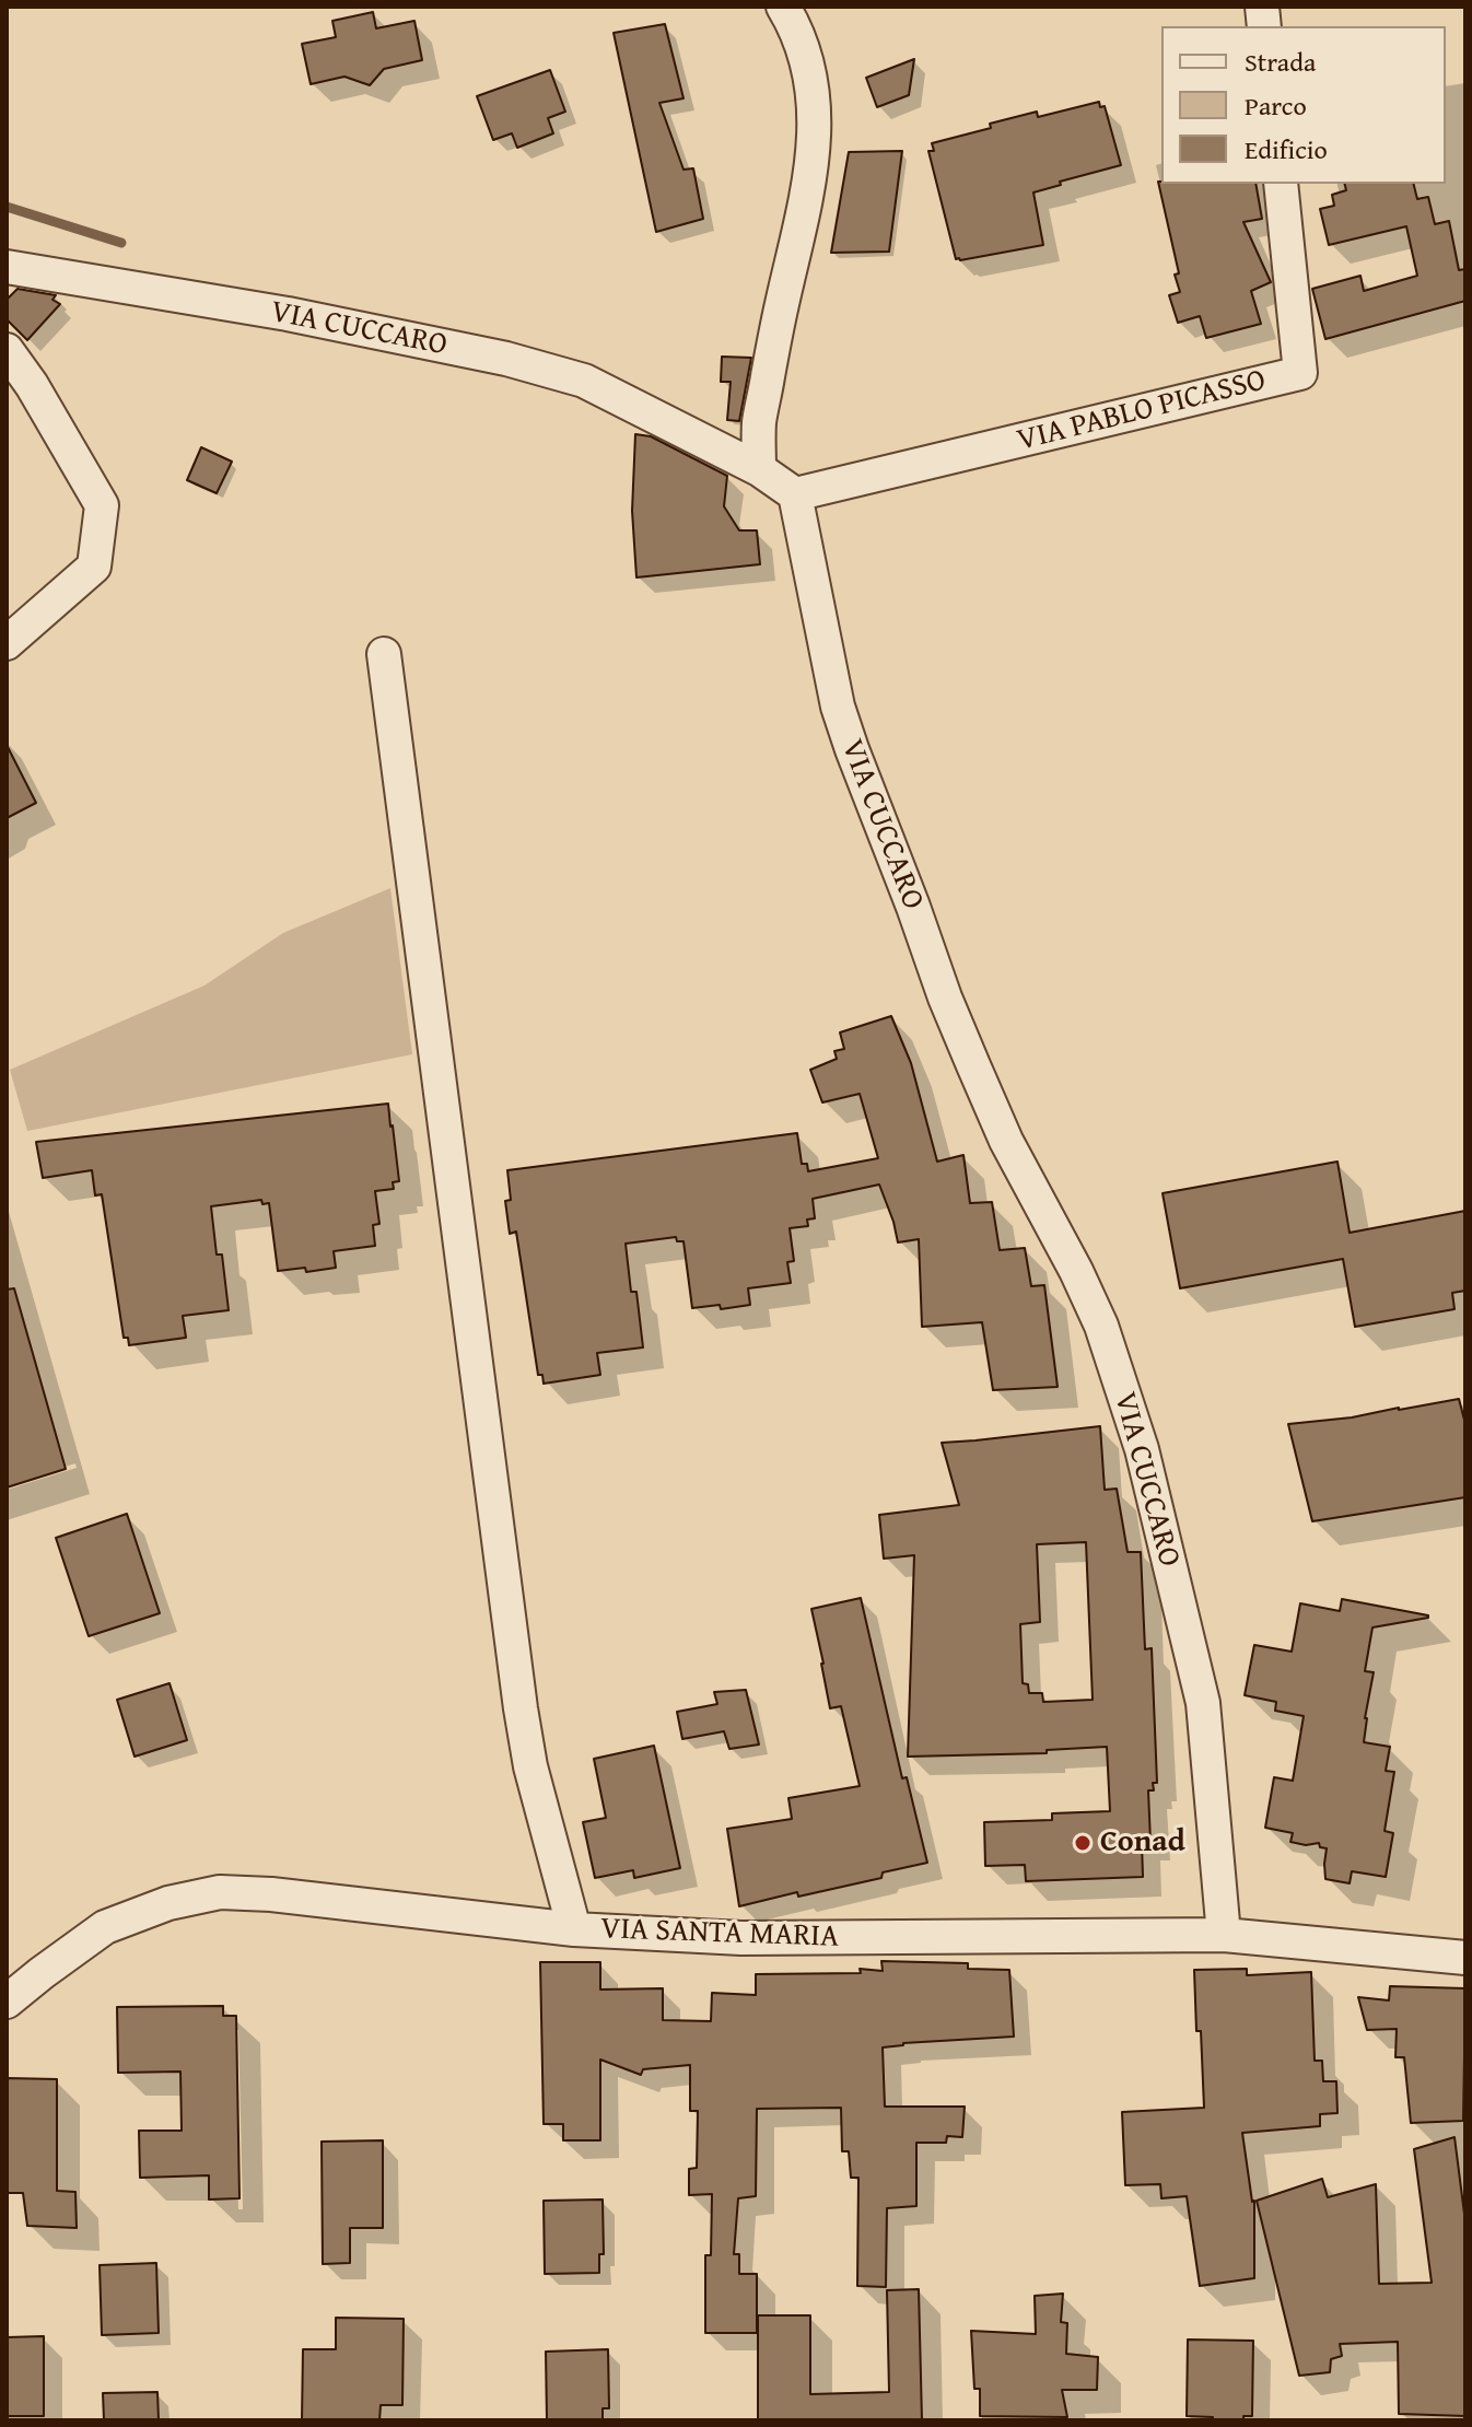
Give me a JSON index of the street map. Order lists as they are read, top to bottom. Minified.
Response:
{"streets":{"street":["VIA CUCCARO","VIA PABLO PICASSO","VIA SANTA MARIA"]},"crossings":[["VIA CUCCARO","VIA PABLO PICASSO"],["VIA CUCCARO","VIA SANTA MARIA"]],"places":["Conad"],"legend":["Strada","Parco","Edificio"]}
